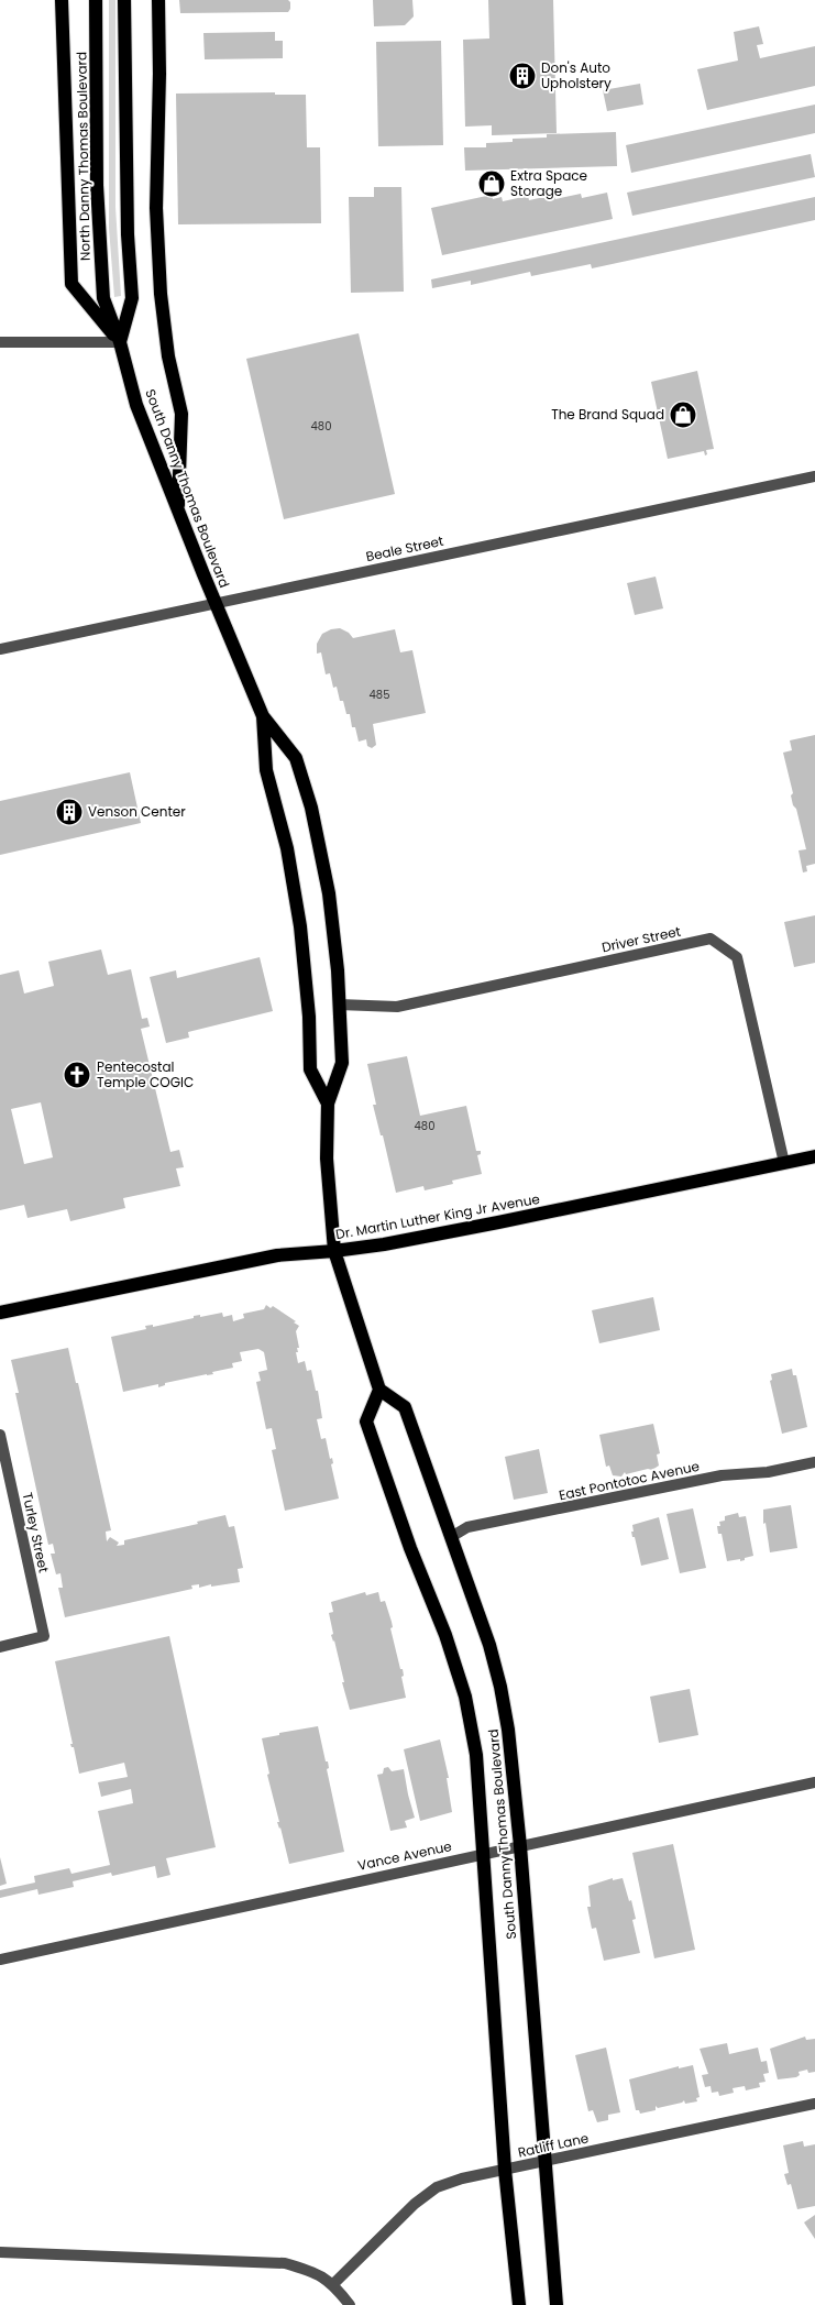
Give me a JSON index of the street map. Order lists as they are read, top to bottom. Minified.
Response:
{"streets":{"main road":["North Danny Thomas Boulevard","South Danny Thomas Boulevard","Dr. Martin Luther King Jr Avenue"],"street":["Beale Street","Driver Street","East Pontotoc Avenue","Turley Street","Vance Avenue","Ratliff Lane"]},"crossings":[["North Danny Thomas Boulevard","South Danny Thomas Boulevard"],["South Danny Thomas Boulevard","Beale Street"],["South Danny Thomas Boulevard","Driver Street"],["South Danny Thomas Boulevard","Dr. Martin Luther King Jr Avenue"],["South Danny Thomas Boulevard","East Pontotoc Avenue"],["South Danny Thomas Boulevard","Vance Avenue"],["South Danny Thomas Boulevard","Ratliff Lane"],["Driver Street","Dr. Martin Luther King Jr Avenue"]],"places":{"building":["Don's Auto Upholstery","Venson Center"],"shop":["Extra Space Storage","The Brand Squad"],"church":["Pentecostal Temple COGIC"]},"house_numbers":["480","485","480"]}
